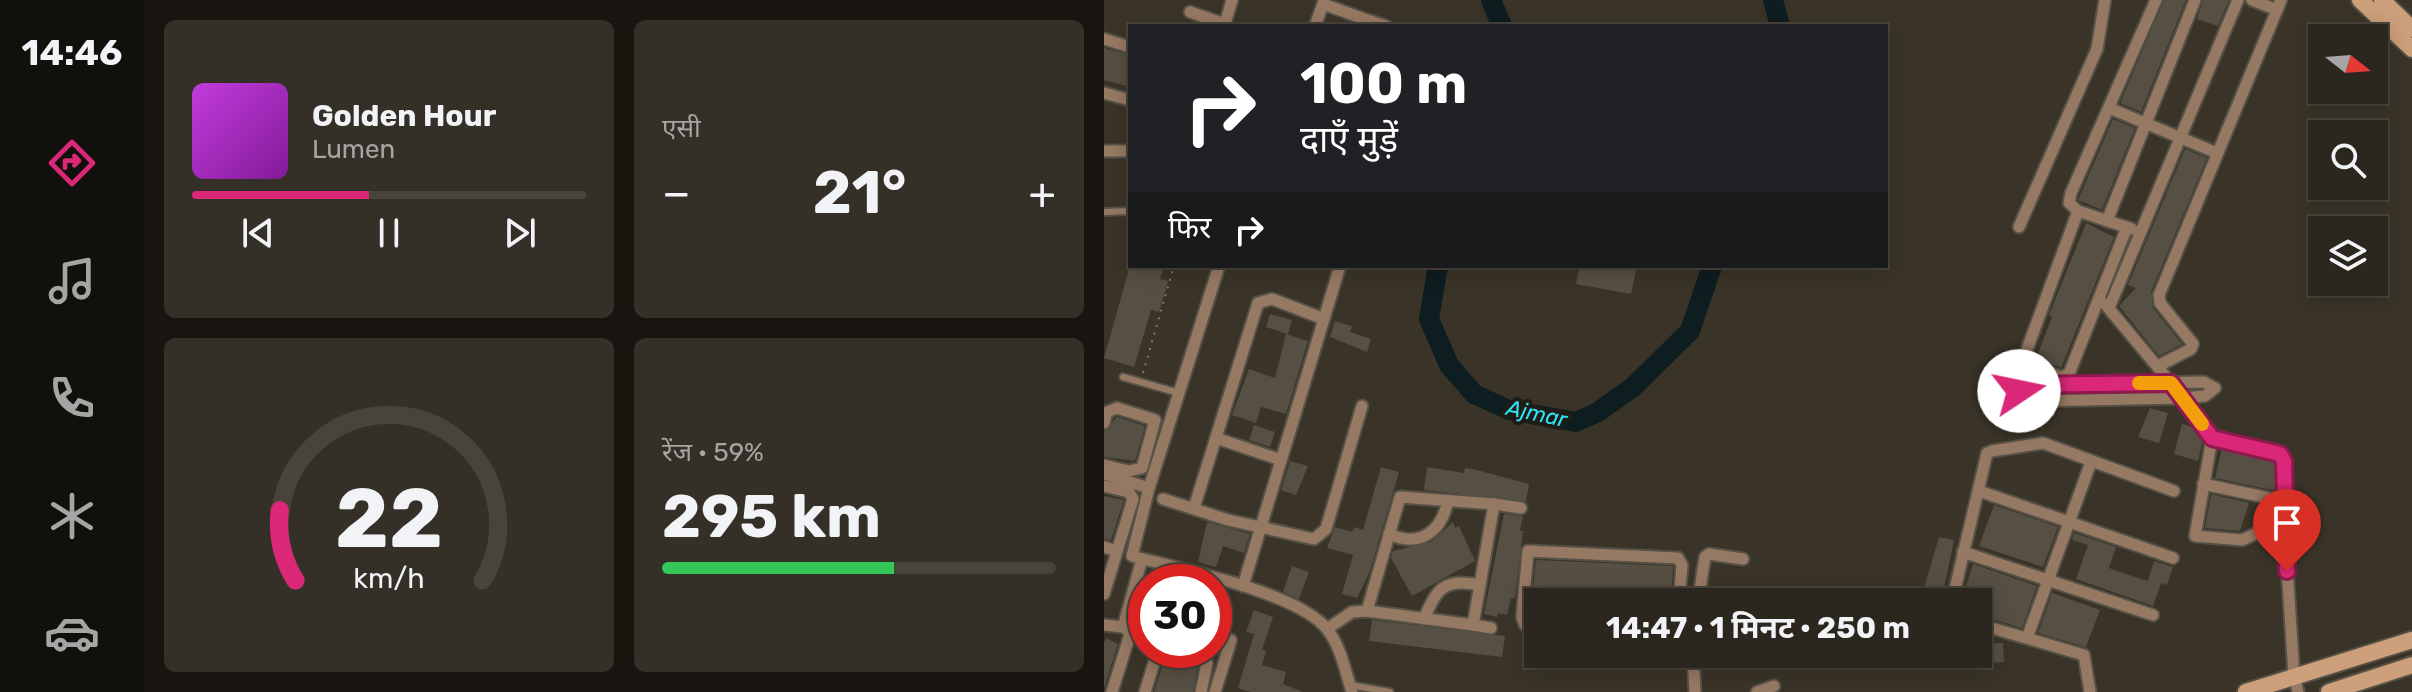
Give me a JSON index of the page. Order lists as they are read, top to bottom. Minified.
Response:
{"water":["Ajmar"],"north":"right","page":{"tabs":"14:46","tile":["एसी",["रेंज · 59%","295 km"]],"turn":["100 m","दाएँ मुड़ें"],"song":["Golden Hour","Lumen"],"heat":["−","21°","+"],"then":"फिर","limit":"30","trip":"14:47 · 1 मिनट · 250 m","gauge":["22","km/h"]}}
